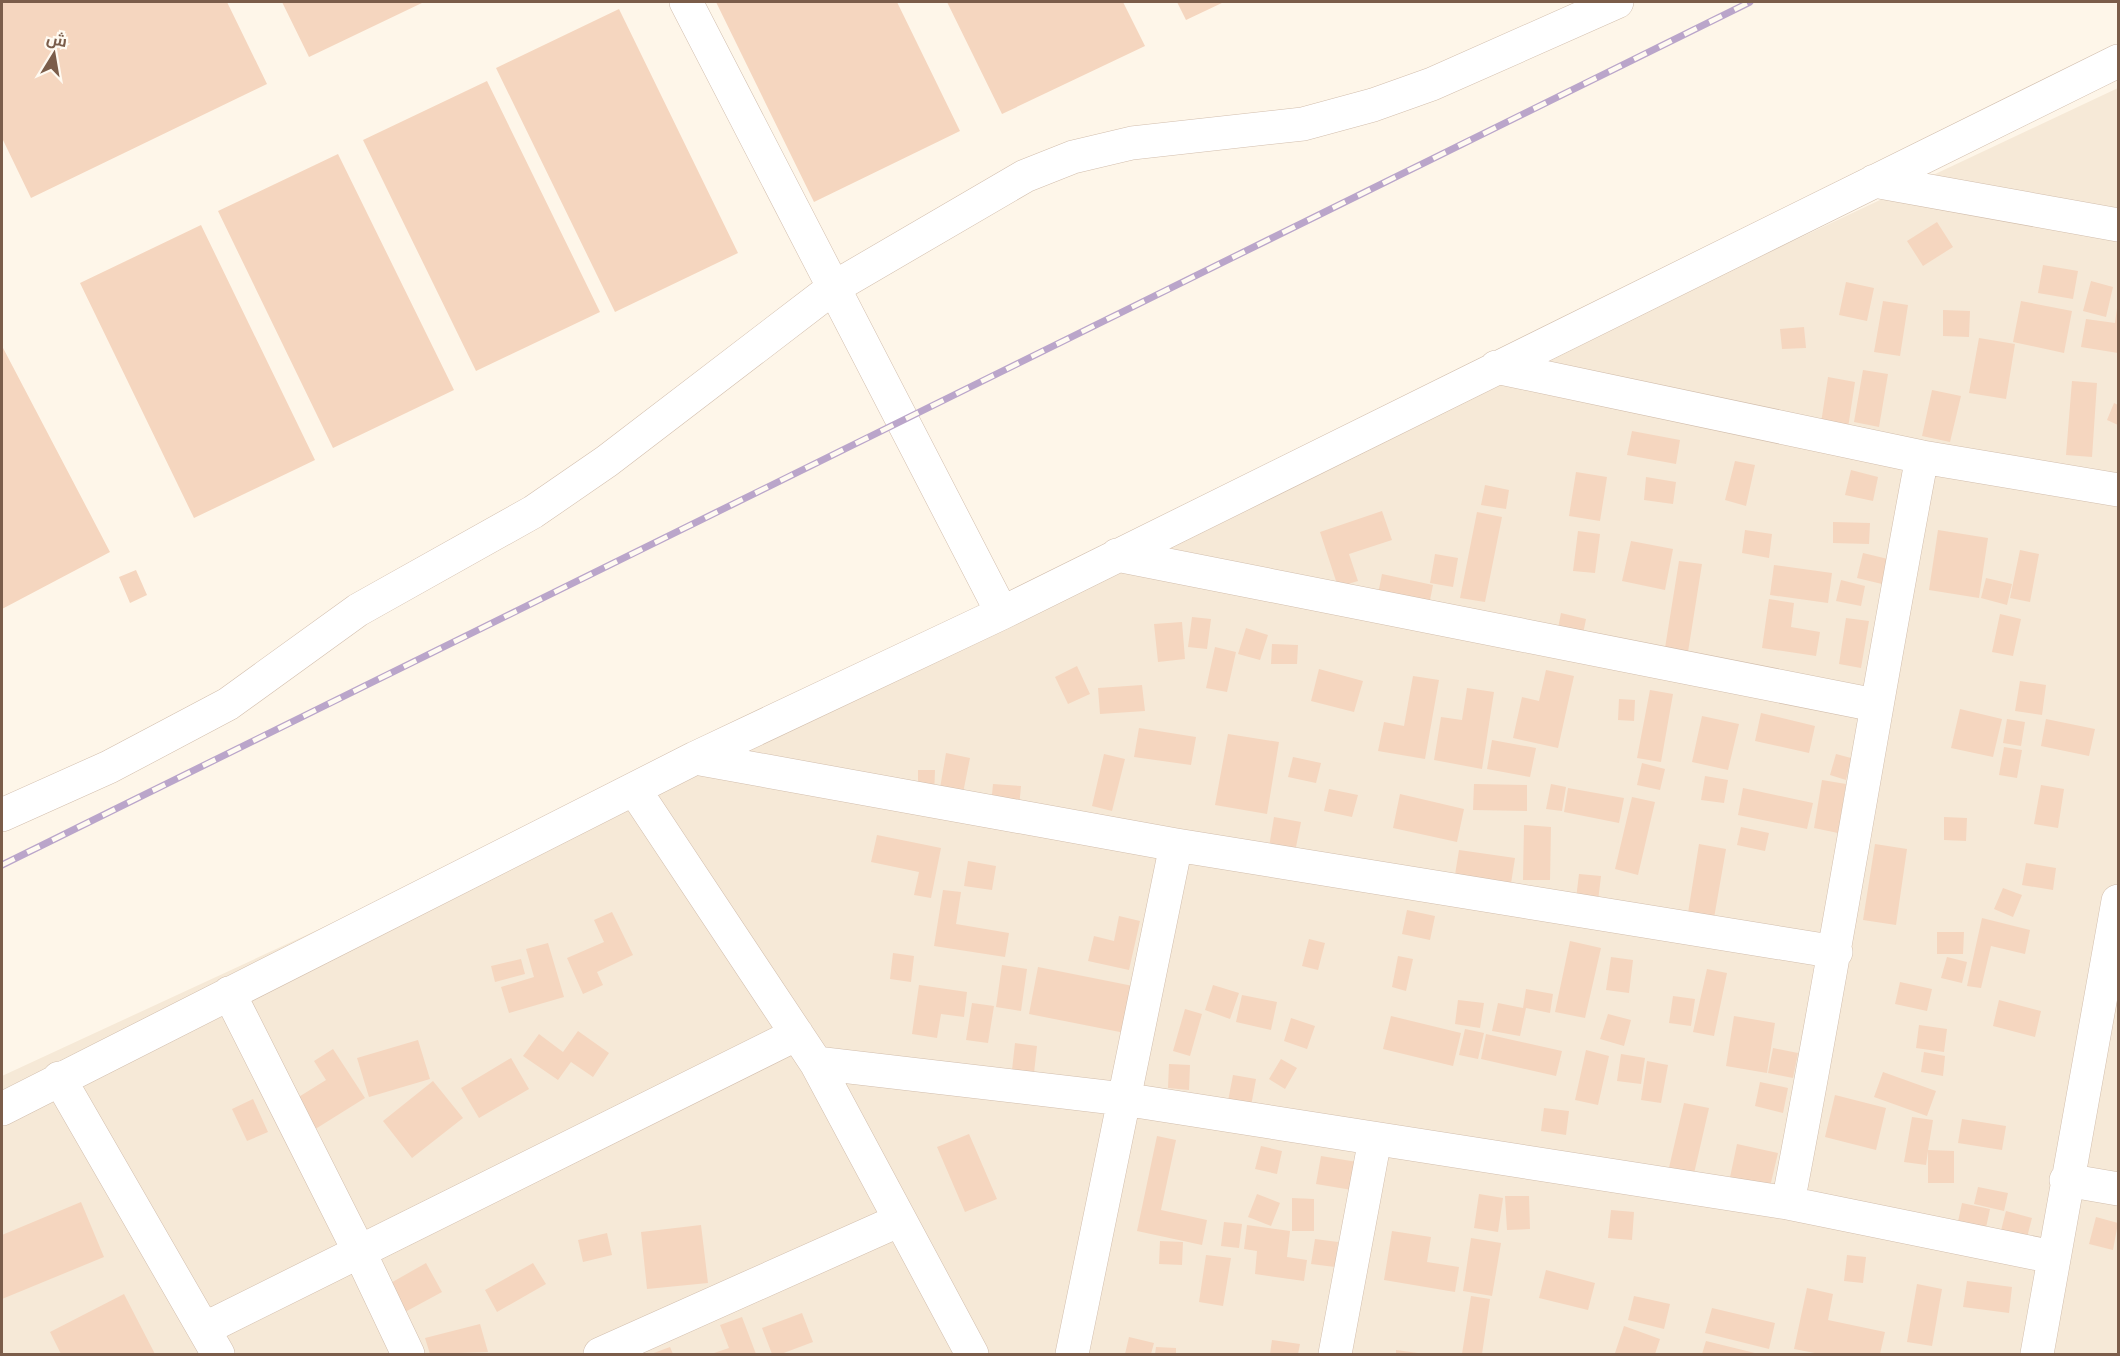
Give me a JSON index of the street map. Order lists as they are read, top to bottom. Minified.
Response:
{"north":"top"}
